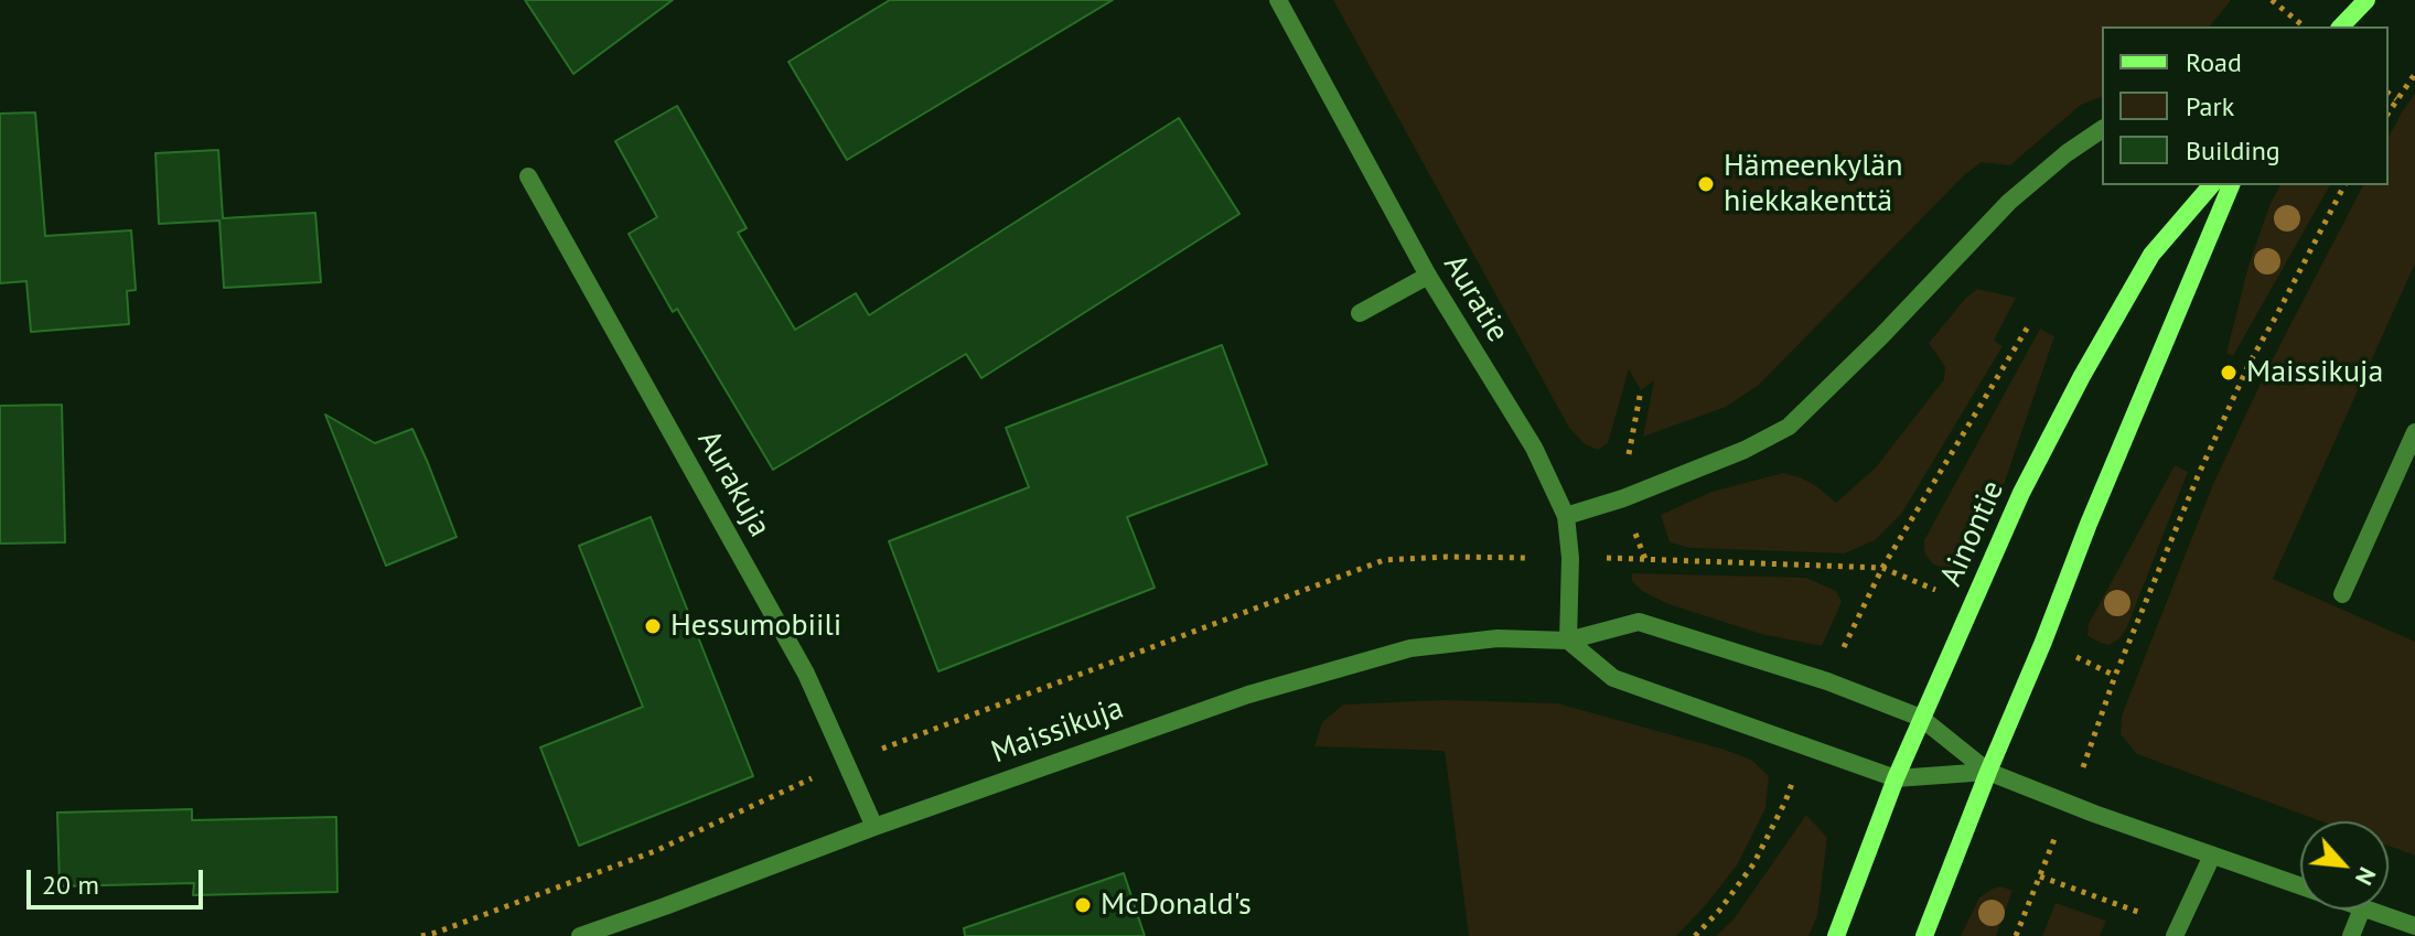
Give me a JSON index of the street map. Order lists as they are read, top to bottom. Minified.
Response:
{"streets":{"street":["Auratie","Aurakuja","Ainontie","Maissikuja"]},"crossings":[["Auratie","Maissikuja"],["Aurakuja","Maissikuja"],["Ainontie","Maissikuja"]],"places":["Hämeenkylän hiekkakenttä","Maissikuja","Hessumobiili","McDonald's"],"legend":["Road","Park","Building"],"scale_bar":"20 m","north":"bottom right"}
